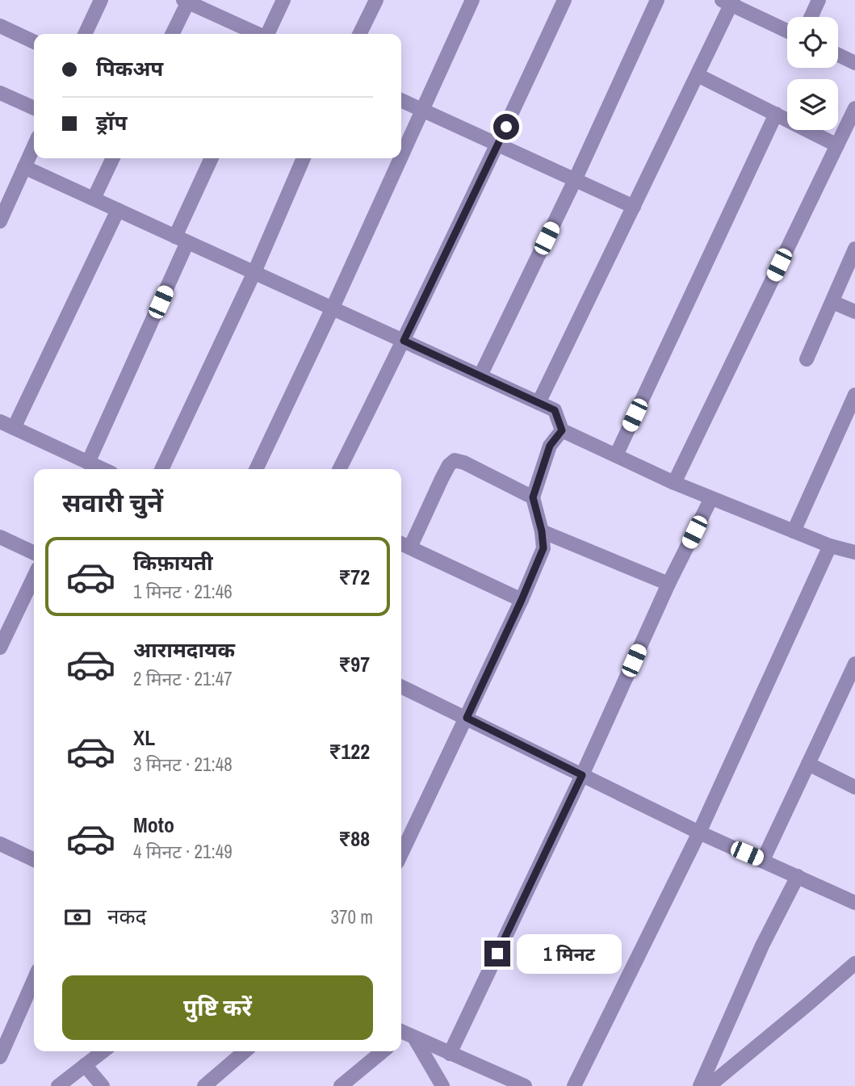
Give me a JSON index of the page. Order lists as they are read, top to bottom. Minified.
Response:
{"page":{"banner":["पिकअप","ड्रॉप"],"heading":"सवारी चुनें","list":[{"name":"किफ़ायती","note":"1 मिनट · 21:46","value":"₹72"},{"name":"आरामदायक","note":"2 मिनट · 21:47","value":"₹97"},{"name":"XL","note":"3 मिनट · 21:48","value":"₹122"},{"name":"Moto","note":"4 मिनट · 21:49","value":"₹88"}],"pay":["नकद","370 m"],"bubble":"1 मिनट","buttons":"पुष्टि करें"}}
